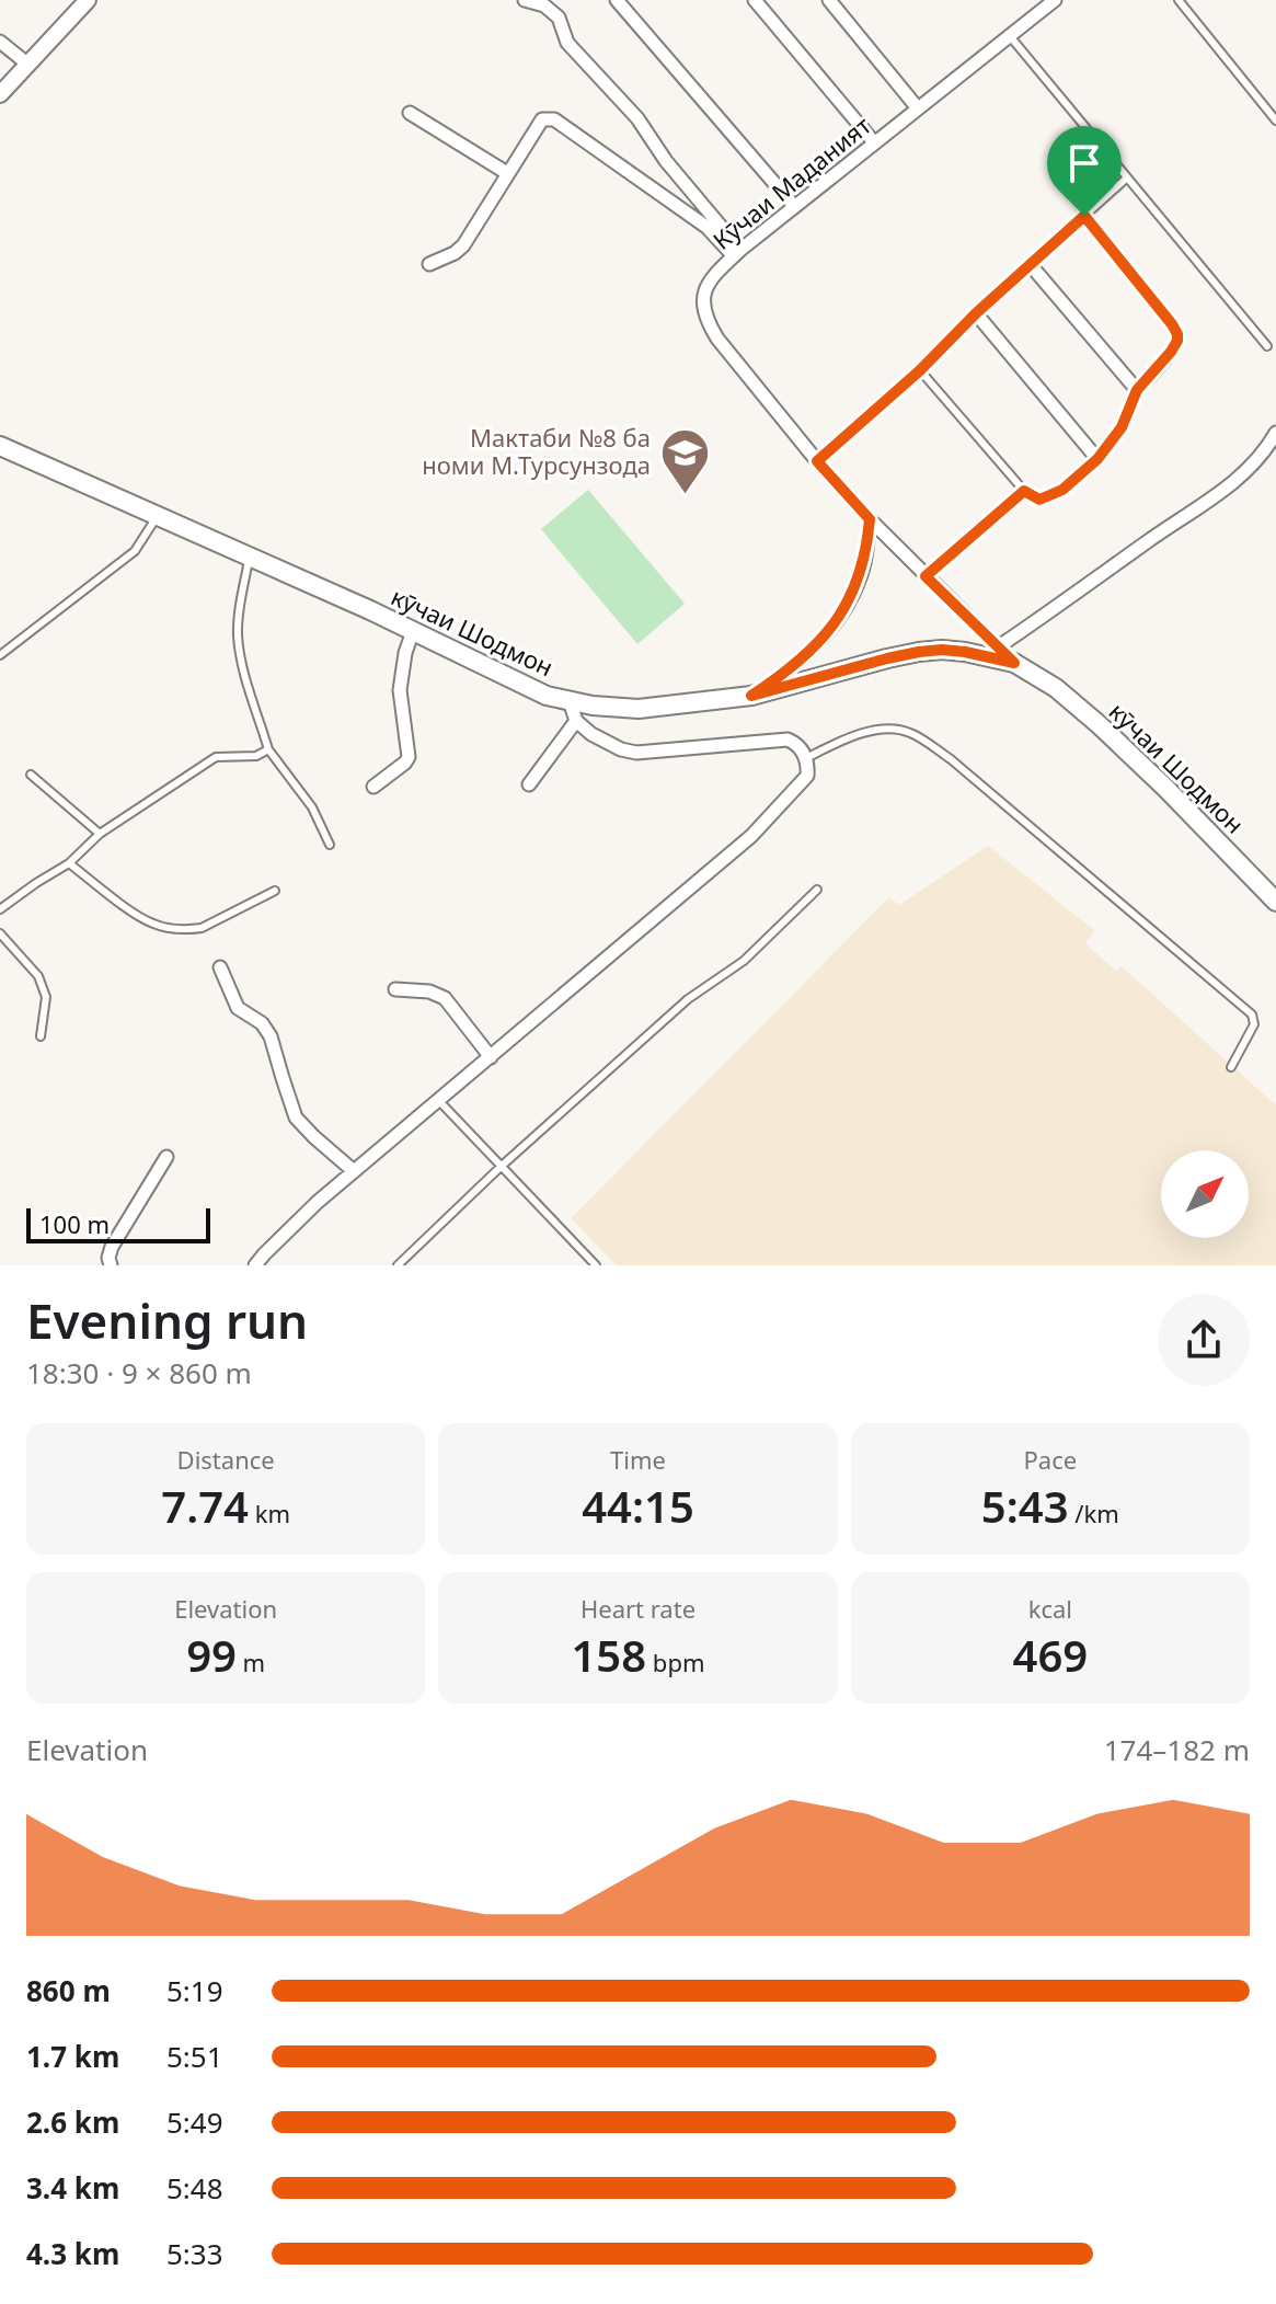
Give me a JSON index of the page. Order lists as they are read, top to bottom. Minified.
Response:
{"streets":{"main road":["кӯчаи Шодмон"],"street":["Кӯчаи Маданият"]},"crossings":[["Кӯчаи Маданият","кӯчаи Шодмон"]],"places":{"school or university":["Мактаби №8 ба номи М.Турсунзода"]},"scale_bar":"100 m","north":"top right","page":{"scale":"100 m","heading":["Evening run","18:30 · 9 × 860 m"],"stats":[["Distance","7.74 km"],["Time","44:15"],["Pace","5:43 /km"],["Elevation","99 m"],["Heart rate","158 bpm"],["kcal","469"]],"chart":["Elevation","174–182 m"],"list":[{"name":"860 m","note":"5:19"},{"name":"1.7 km","note":"5:51"},{"name":"2.6 km","note":"5:49"},{"name":"3.4 km","note":"5:48"},{"name":"4.3 km","note":"5:33"}]}}
